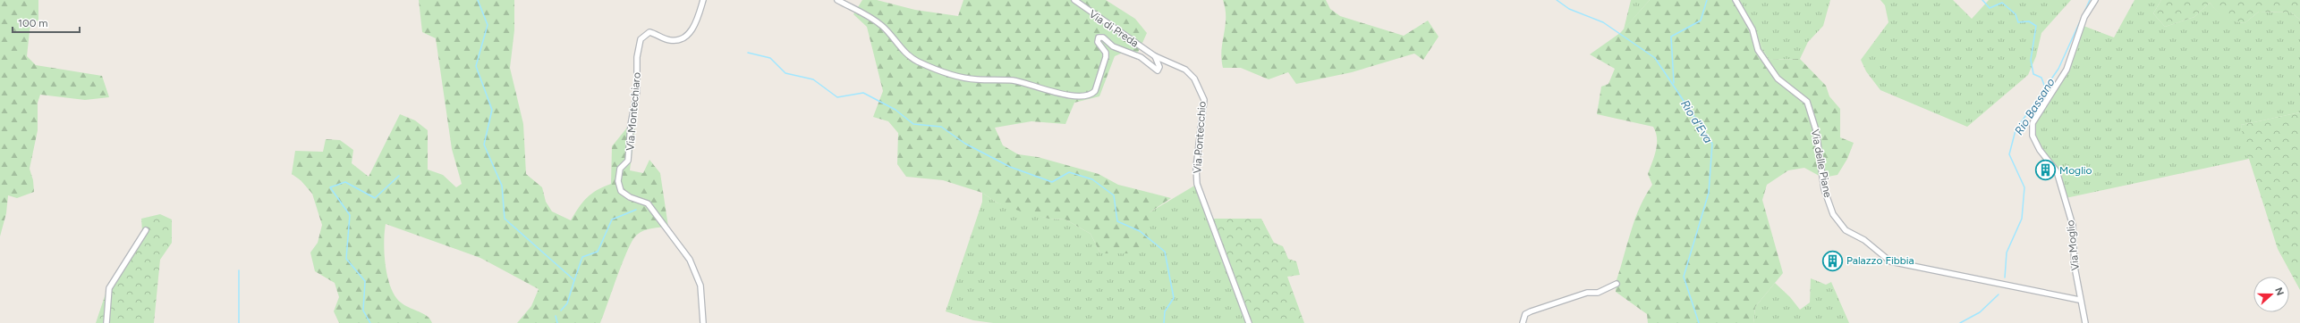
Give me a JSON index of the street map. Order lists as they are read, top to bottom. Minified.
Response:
{"streets":{"street":["Via di Preda","Via Montechiaro","Via Pontecchio","Via delle Piane","Via Moglio"]},"crossings":[["Via di Preda","Via Pontecchio"],["Via delle Piane","Via Moglio"]],"water":["Rio Bassano","Rio d'Eva"],"places":{"building":["Moglio","Palazzo Fibbia"]},"scale_bar":"100 m","north":"right"}
